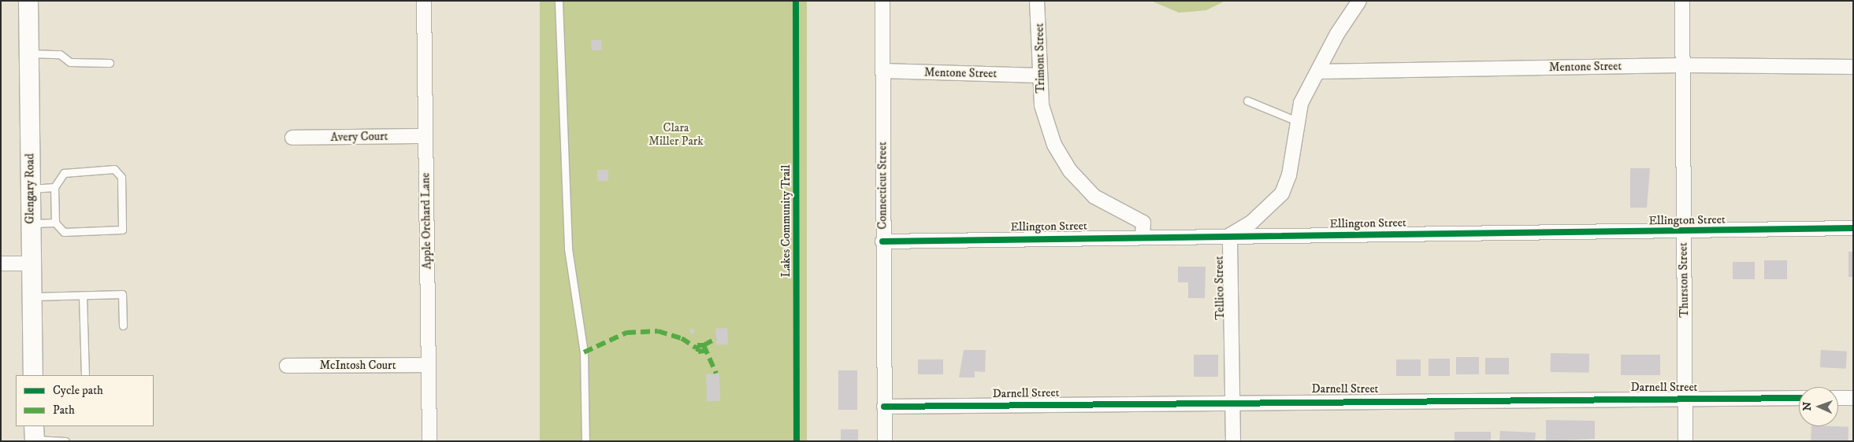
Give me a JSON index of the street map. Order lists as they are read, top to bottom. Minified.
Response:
{"streets":{"street":["Trimont Street","Mentone Street","Avery Court","Connecticut Street","Glengary Road","Ellington Street","Apple Orchard Lane","Thurston Street","Tellico Street","McIntosh Court","Darnell Street"],"cycle path":["Lakes Community Trail"]},"crossings":[["Trimont Street","Mentone Street"],["Trimont Street","Ellington Street"],["Mentone Street","Connecticut Street"],["Mentone Street","Thurston Street"],["Avery Court","Apple Orchard Lane"],["Connecticut Street","Ellington Street"],["Connecticut Street","Darnell Street"],["Ellington Street","Thurston Street"],["Ellington Street","Tellico Street"],["Apple Orchard Lane","McIntosh Court"],["Thurston Street","Darnell Street"],["Tellico Street","Darnell Street"]],"parks":["Clara Miller Park"],"legend":["Cycle path","Path"],"north":"left"}
